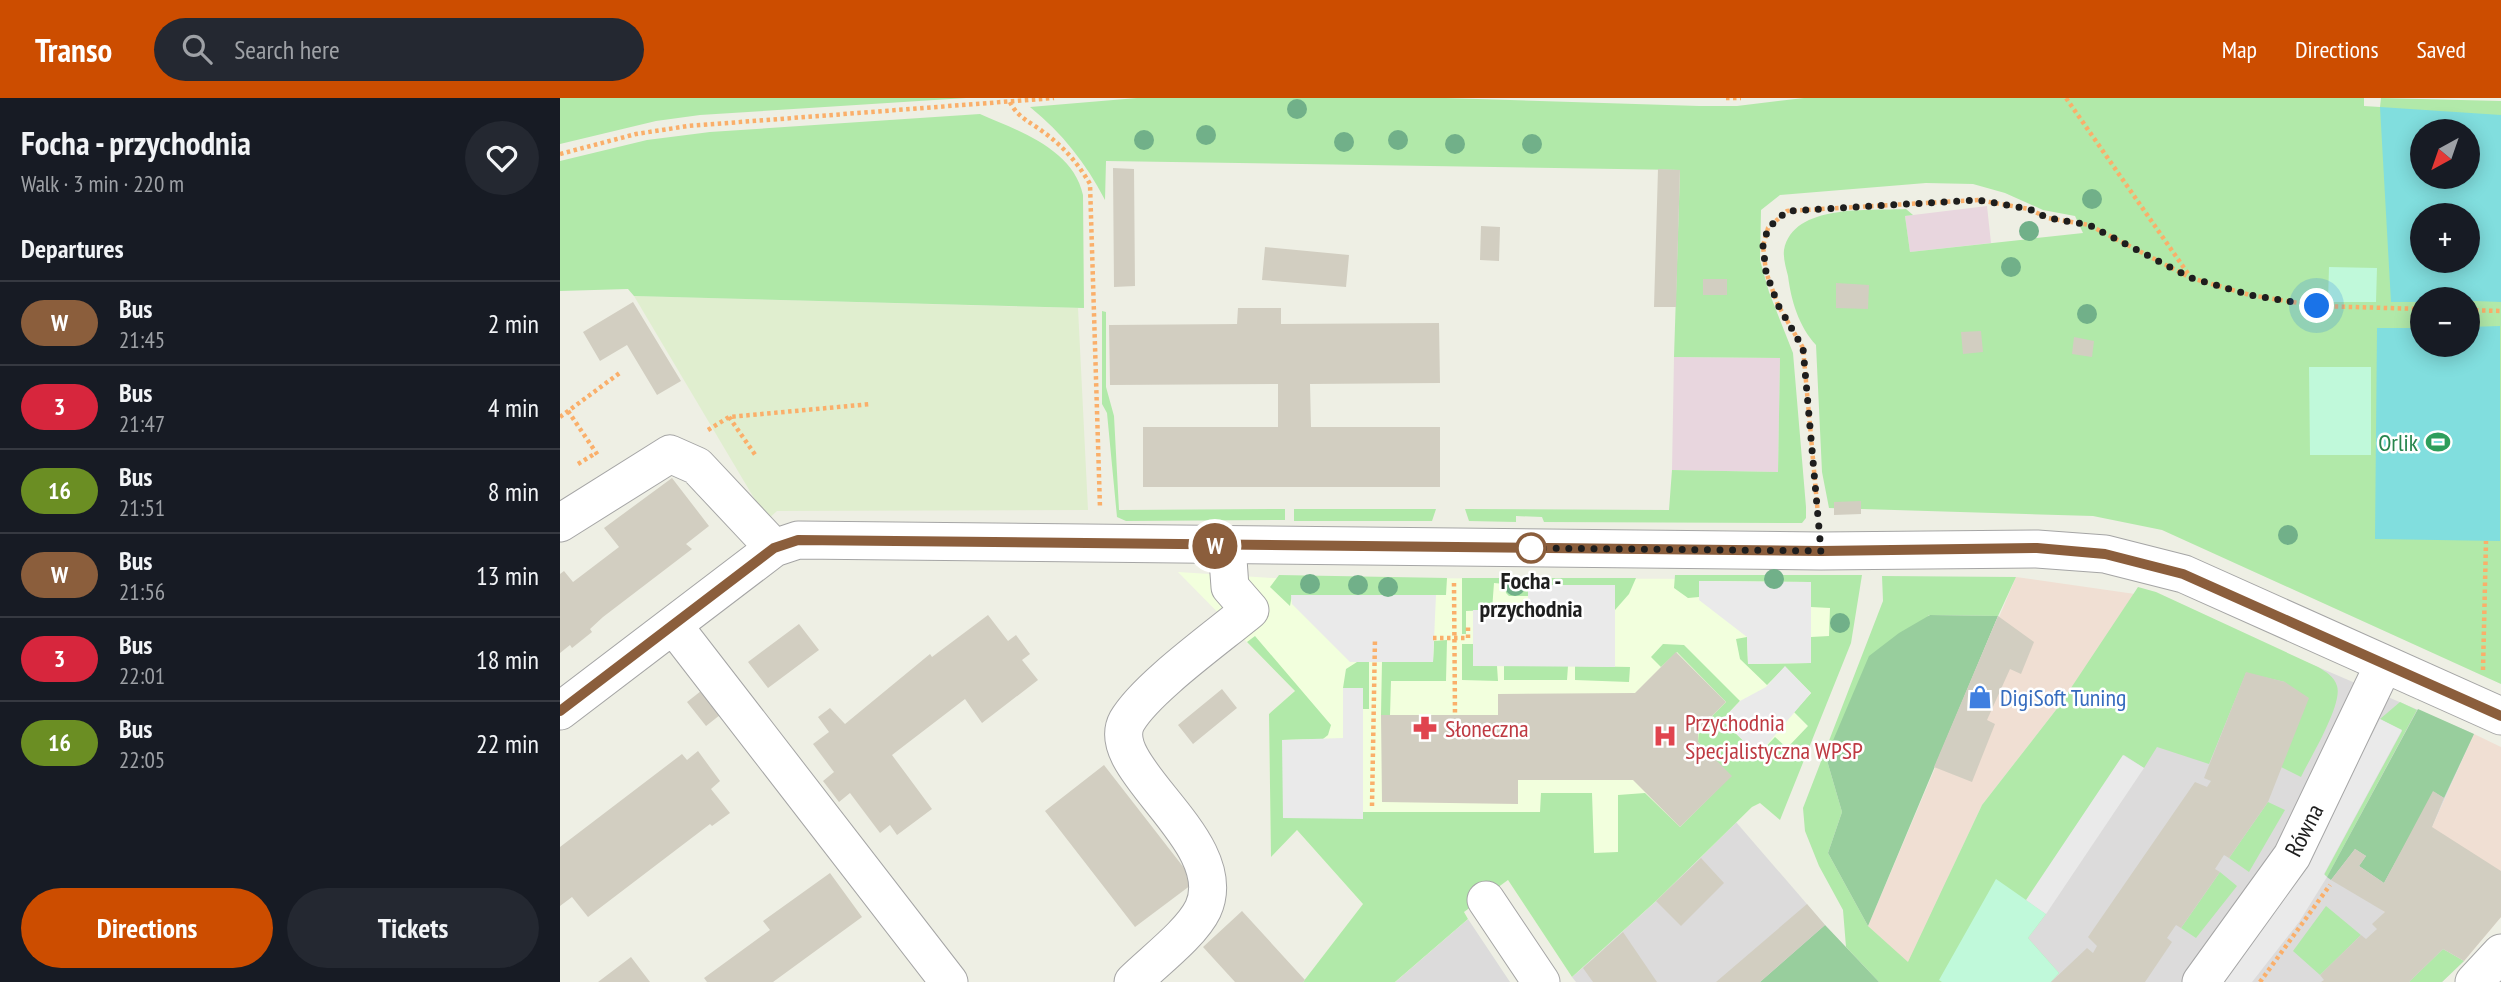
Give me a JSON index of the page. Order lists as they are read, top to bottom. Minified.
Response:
{"streets":{"street":["Równa"]},"places":{"sports":["Orlik"],"other":["Focha - przychodnia"],"shop":["DigiSoft Tuning"],"pharmacy":["Słoneczna"],"hospital":["Przychodnia Specjalistyczna WPSP"]},"lines":["bus line W"],"north":"bottom left","page":{"header":"Transo","search":"Search here","nav":["Map","Directions","Saved"],"heading":[["Focha - przychodnia","Walk · 3 min · 220 m"],"Departures"],"on_map":"W","map_buttons":["+","−"],"list":[{"mark":"W","name":"Bus","note":"21:45","value":"2 min"},{"mark":"3","name":"Bus","note":"21:47","value":"4 min"},{"mark":"16","name":"Bus","note":"21:51","value":"8 min"},{"mark":"W","name":"Bus","note":"21:56","value":"13 min"},{"mark":"3","name":"Bus","note":"22:01","value":"18 min"},{"mark":"16","name":"Bus","note":"22:05","value":"22 min"}],"buttons":["Directions","Tickets"]}}
